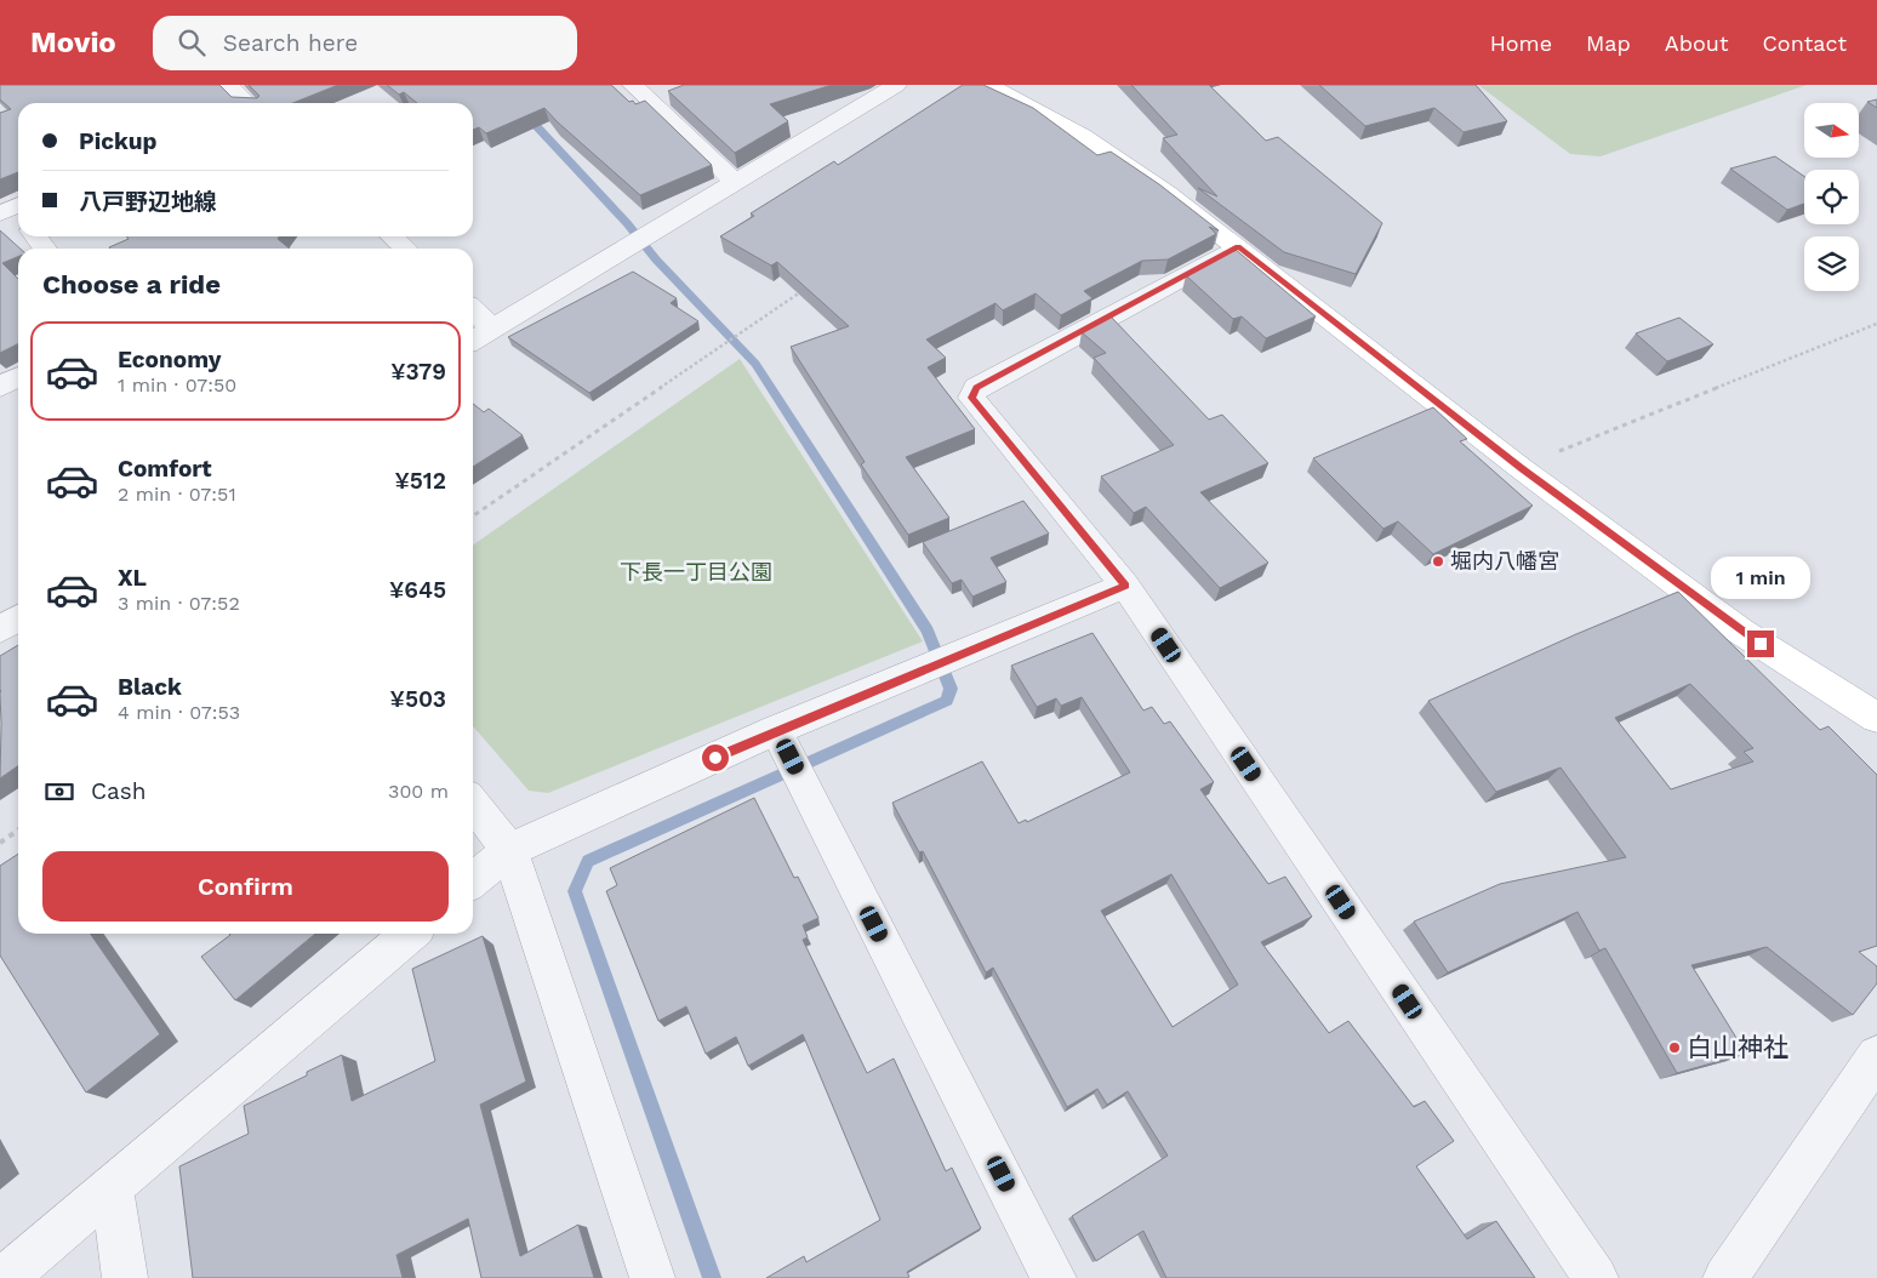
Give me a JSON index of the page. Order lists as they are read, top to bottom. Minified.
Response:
{"parks":["下長一丁目公園"],"places":["堀内八幡宮","白山神社"],"north":"right","page":{"header":"Movio","search":"Search here","nav":["Home","Map","About","Contact"],"banner":["Pickup","八戸野辺地線"],"heading":"Choose a ride","list":[{"name":"Economy","note":"1 min · 07:50","value":"¥379"},{"name":"Comfort","note":"2 min · 07:51","value":"¥512"},{"name":"XL","note":"3 min · 07:52","value":"¥645"},{"name":"Black","note":"4 min · 07:53","value":"¥503"}],"bubble":"1 min","pay":["Cash","300 m"],"buttons":"Confirm"}}
